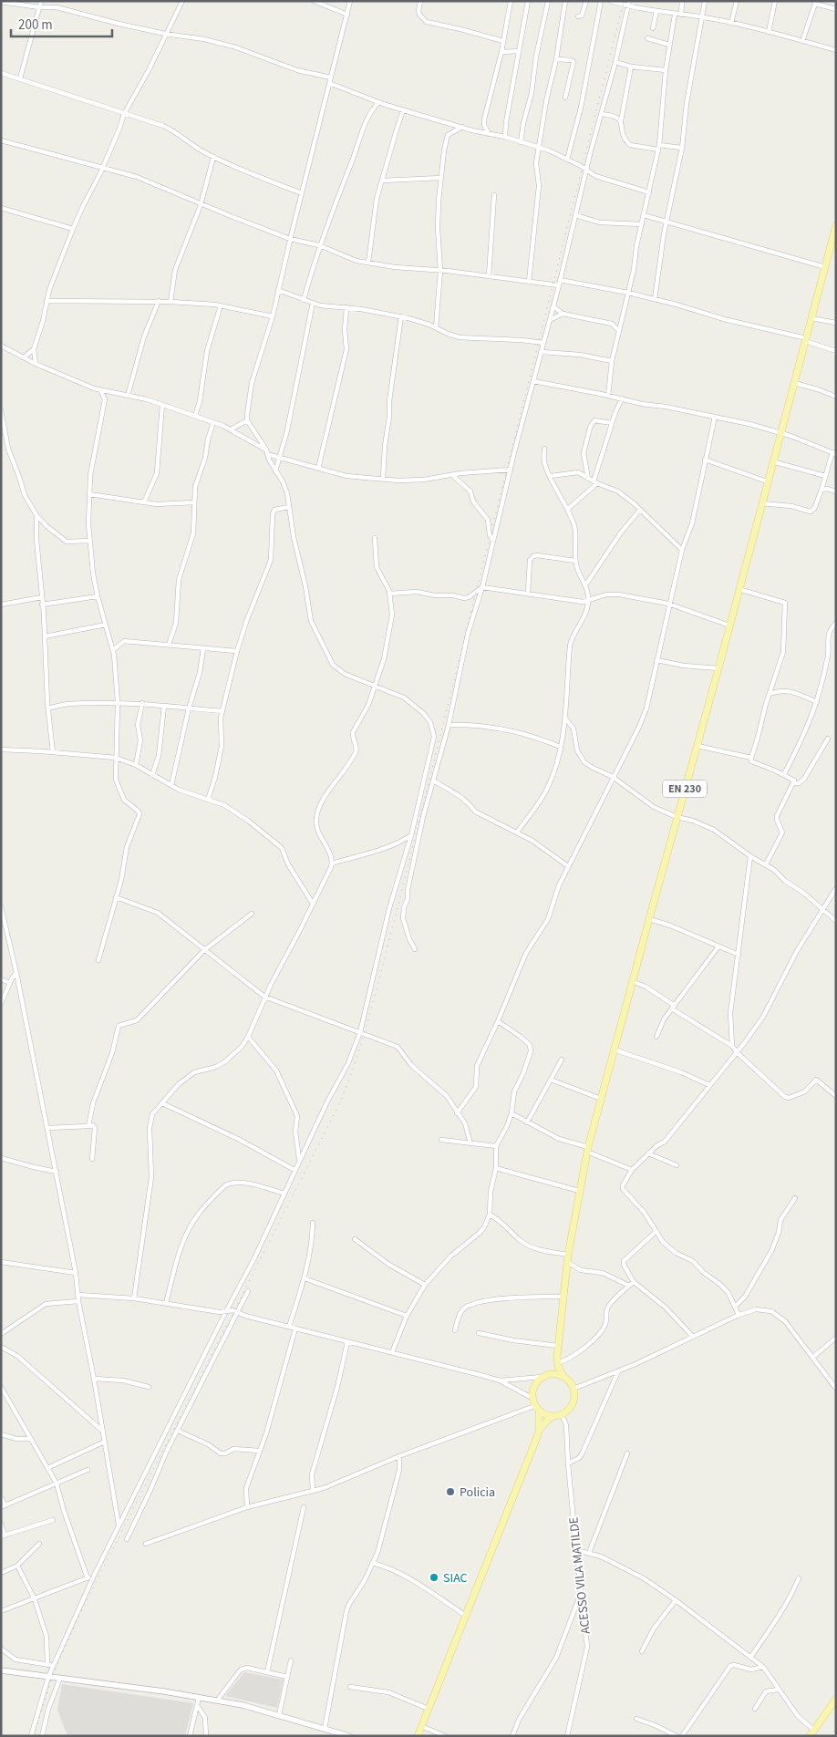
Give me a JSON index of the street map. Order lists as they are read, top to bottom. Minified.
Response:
{"streets":{"main road":["EN 230"],"street":["ACESSO VILA MATILDE"]},"crossings":[["EN 230","ACESSO VILA MATILDE"]],"places":["Policia","SIAC"],"scale_bar":"200 m"}
